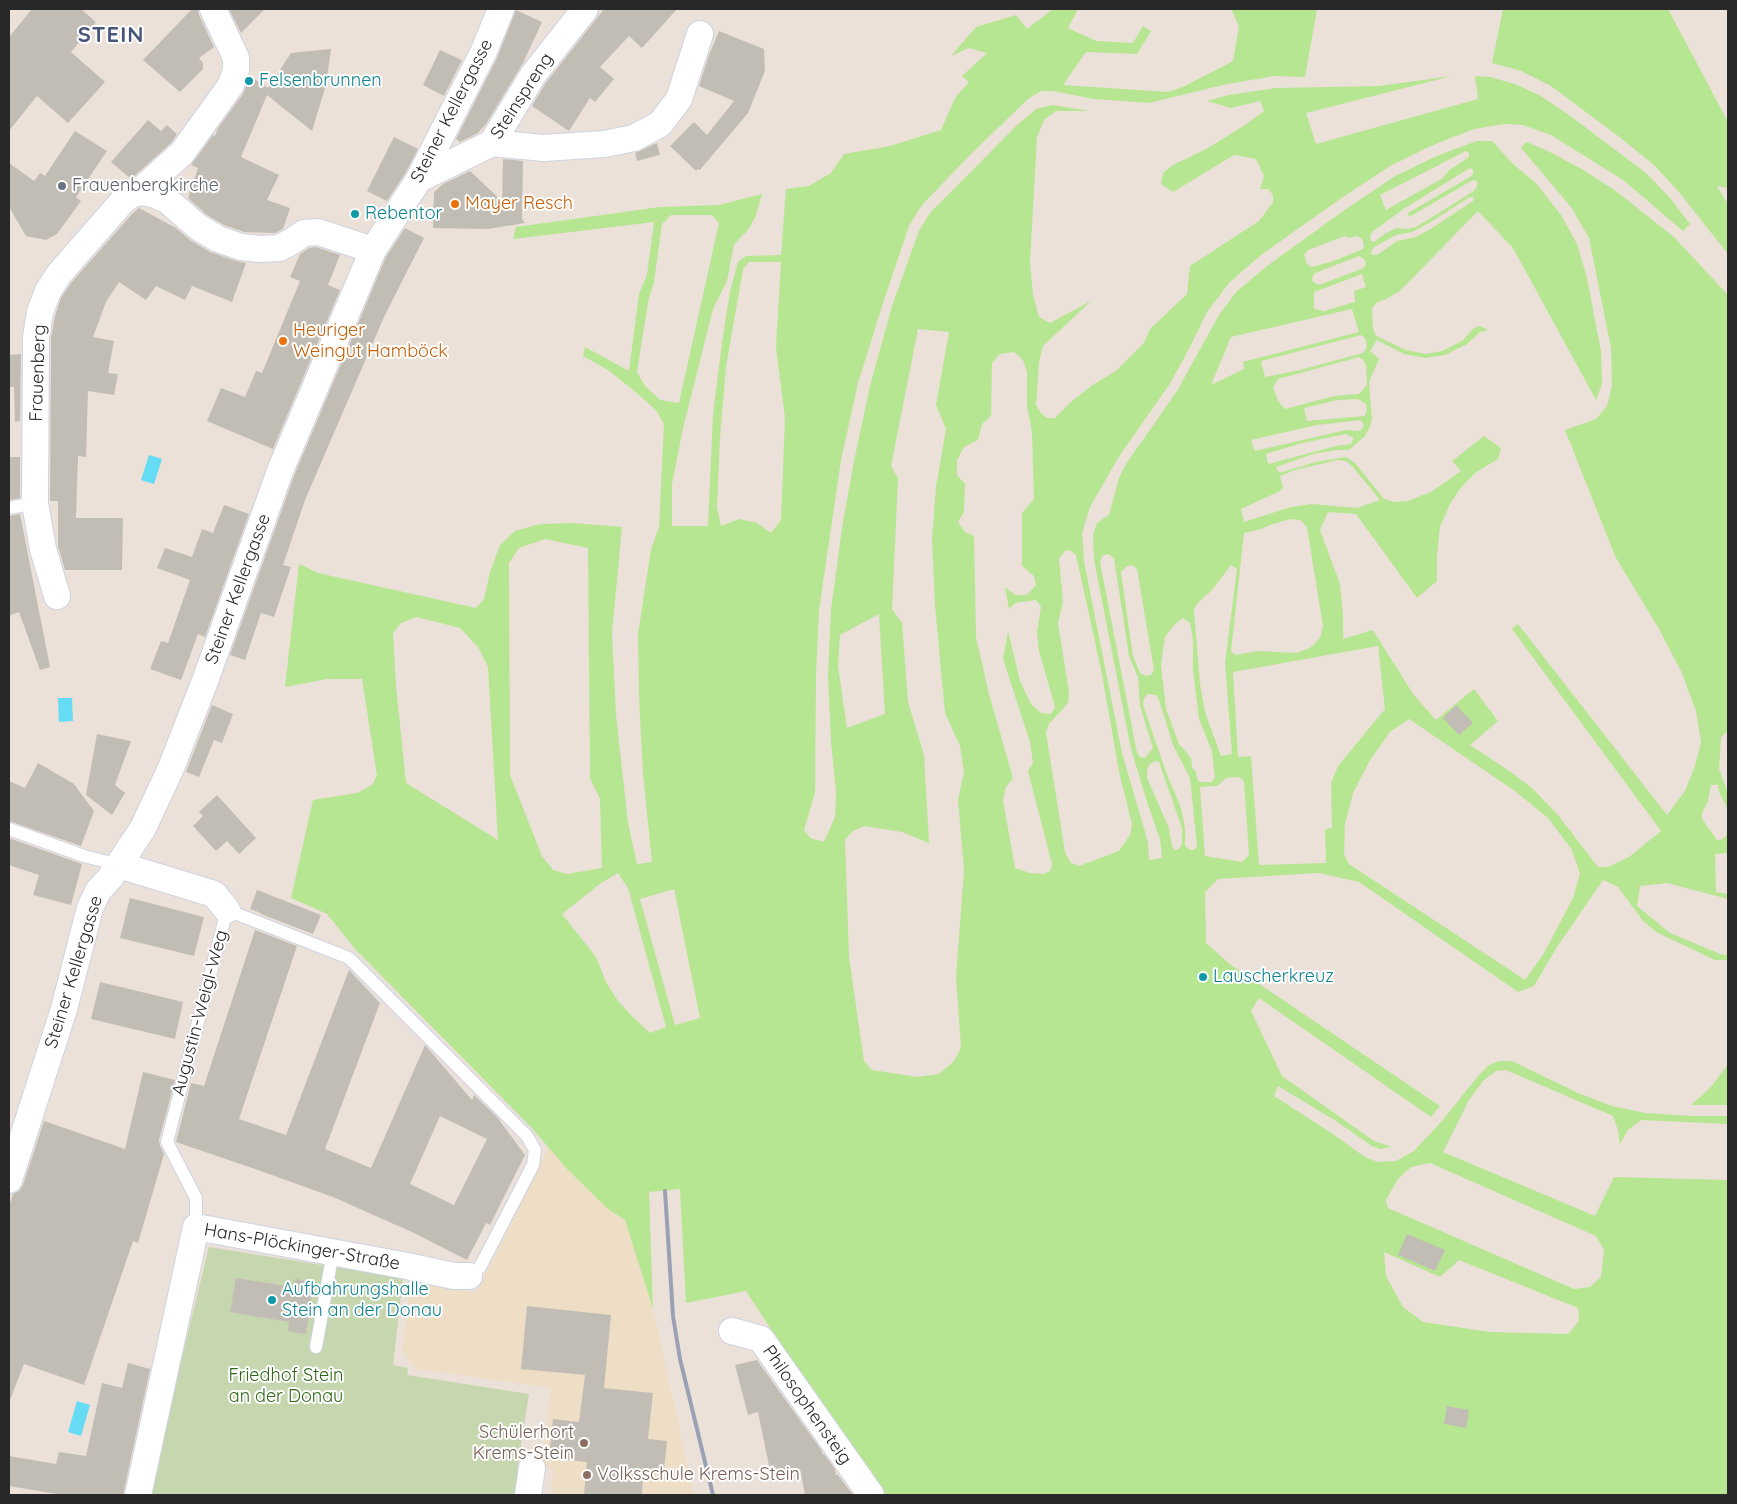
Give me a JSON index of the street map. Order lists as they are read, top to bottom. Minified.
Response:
{"streets":{"street":["Steinspreng","Steiner Kellergasse","Frauenberg","Augustin-Weigl-Weg","Hans-Plöckinger-Straße","Philosophensteig"]},"crossings":[["Steinspreng","Steiner Kellergasse"],["Steiner Kellergasse","Augustin-Weigl-Weg"],["Augustin-Weigl-Weg","Hans-Plöckinger-Straße"]],"districts":["STEIN"],"parks":["Friedhof Stein an der Donau"],"places":["Felsenbrunnen","Frauenbergkirche","Mayer Resch","Rebentor","Heuriger Weingut Hamböck","Lauscherkreuz","Aufbahrungshalle Stein an der Donau","Schülerhort Krems-Stein","Volksschule Krems-Stein"]}
